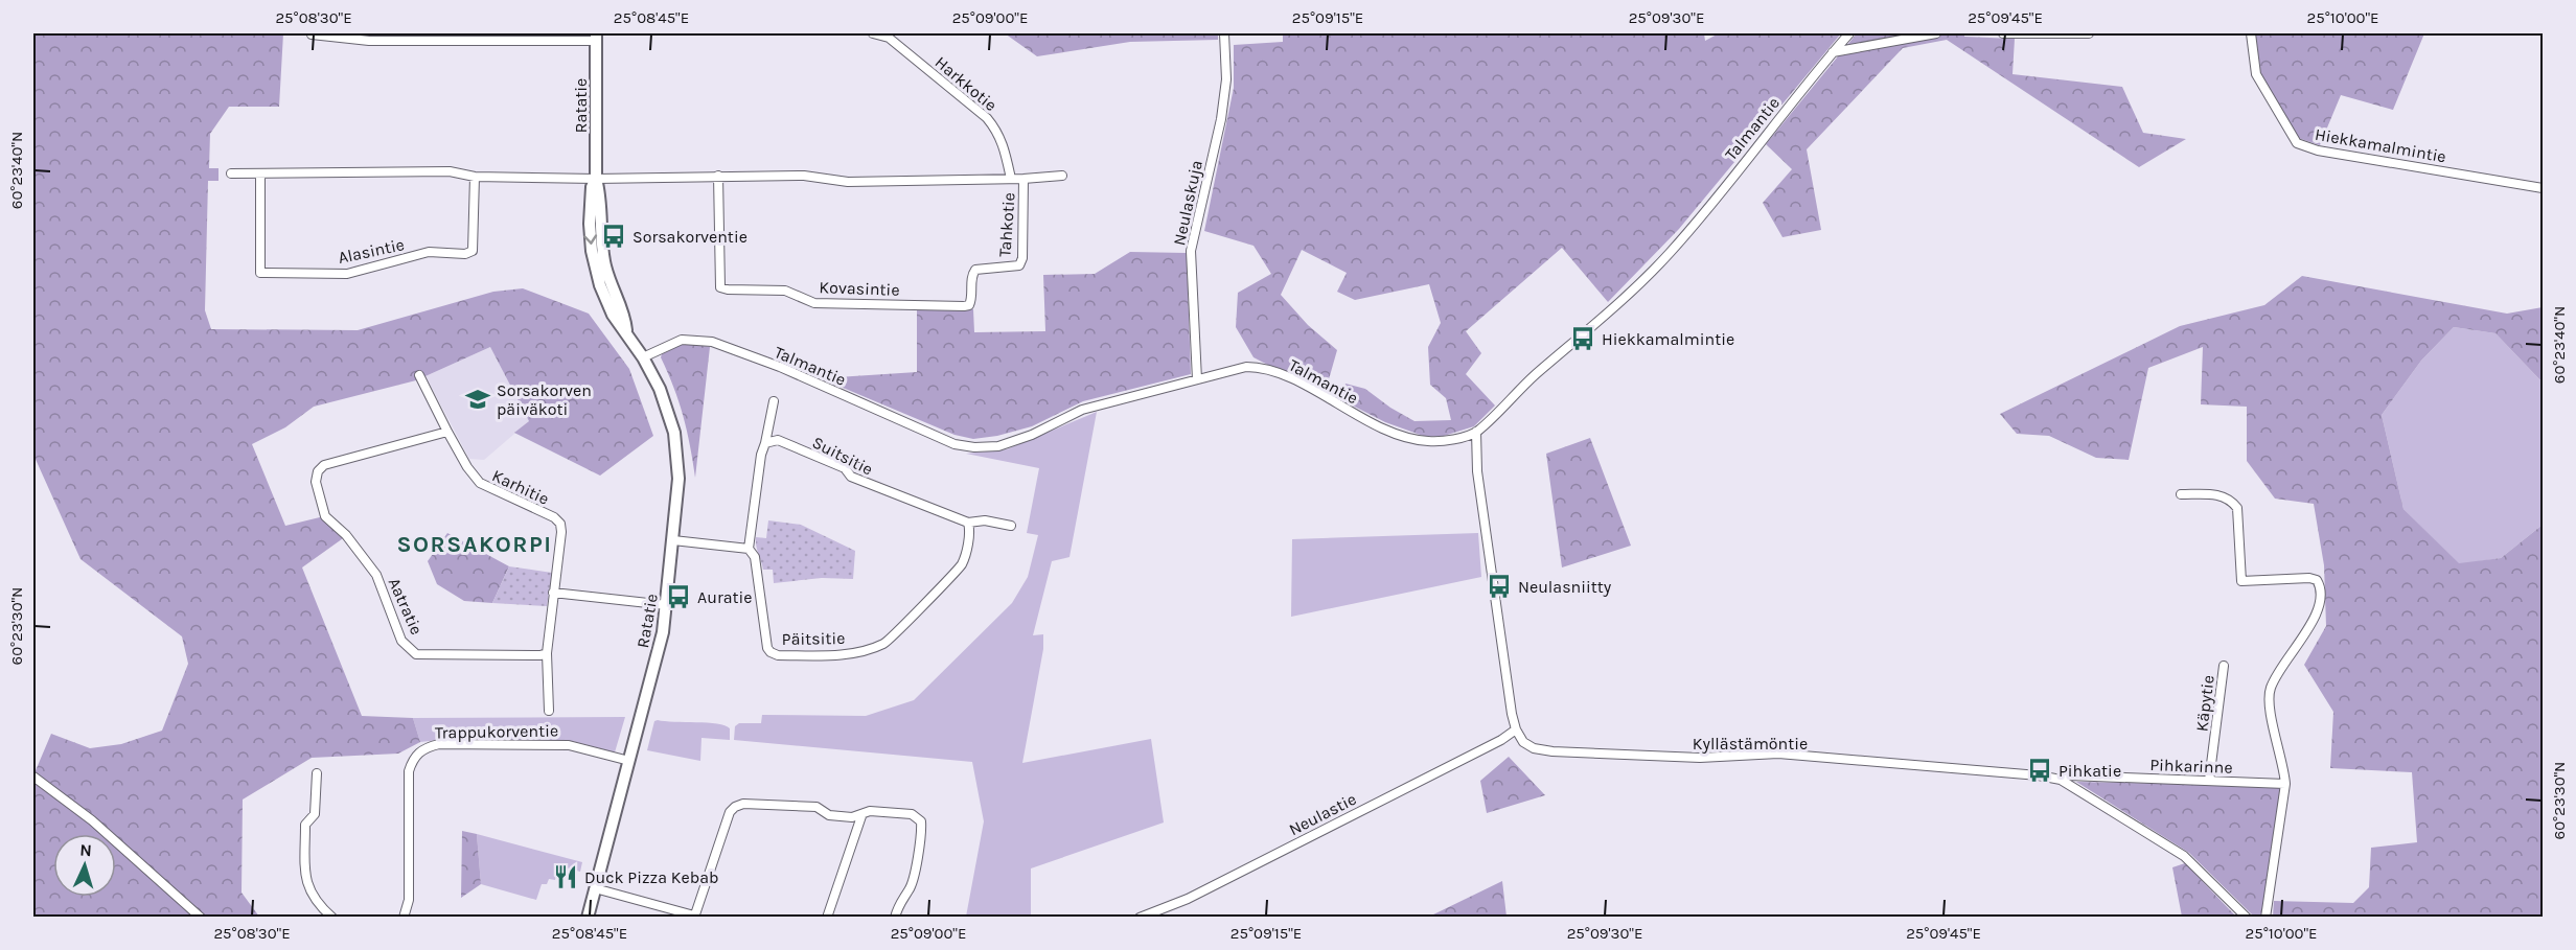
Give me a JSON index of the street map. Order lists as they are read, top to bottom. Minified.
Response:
{"streets":{"street":["Harkkotie","Ratatie","Talmantie","Hiekkamalmintie","Neulaskuja","Tahkotie","Alasintie","Kovasintie","Suitsitie","Karhitie","Aatratie","Päitsitie","Käpytie","Trappukorventie","Kyllästämöntie","Pihkarinne","Neulastie"]},"crossings":[["Ratatie","Talmantie"],["Ratatie","Trappukorventie"],["Talmantie","Neulaskuja"],["Tahkotie","Kovasintie"],["Suitsitie","Päitsitie"],["Karhitie","Aatratie"],["Käpytie","Pihkarinne"],["Kyllästämöntie","Pihkarinne"],["Kyllästämöntie","Neulastie"]],"districts":["SORSAKORPI"],"places":{"bus stop":["Sorsakorventie","Hiekkamalmintie","Neulasniitty","Auratie","Pihkatie"],"school or university":["Sorsakorven päiväkoti"],"restaurant":["Duck Pizza Kebab"]},"north":"top","coordinates":["25°08'30\"E","25°08'45\"E","25°09'00\"E","25°09'15\"E","25°09'30\"E","25°09'45\"E","25°10'00\"E","60°23'40\"N","60°23'30\"N"]}
